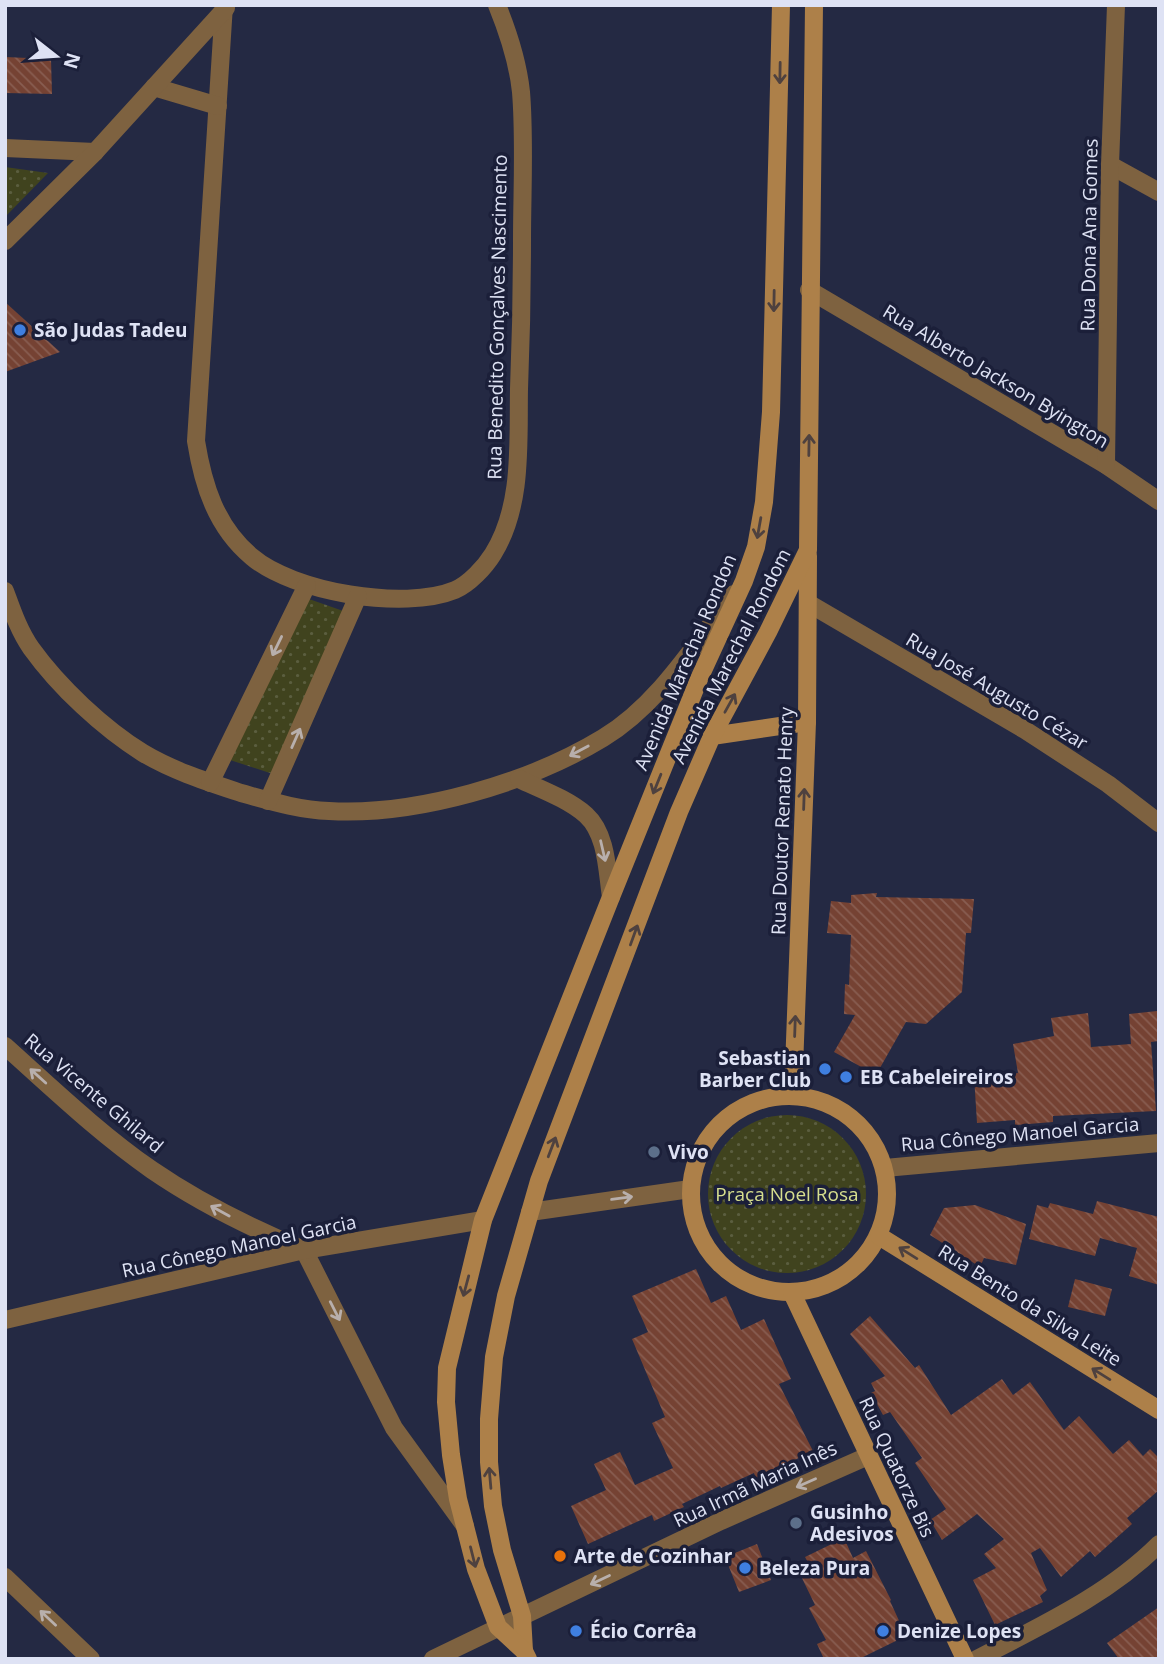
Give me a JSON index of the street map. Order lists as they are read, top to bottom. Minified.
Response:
{"streets":{"main road":["Avenida Marechal Rondom","Avenida Marechal Rondon","Rua Doutor Renato Henry","Rua Bento da Silva Leite","Rua Quatorze Bis"],"street":["Rua Dona Ana Gomes","Rua Benedito Gonçalves Nascimento","Rua Alberto Jackson Byington","Rua José Augusto Cézar","Rua Vicente Ghilard","Rua Cônego Manoel Garcia","Rua Irmã Maria Inês"]},"crossings":[["Rua Dona Ana Gomes","Rua Alberto Jackson Byington"],["Rua Alberto Jackson Byington","Avenida Marechal Rondom"],["Avenida Marechal Rondom","Rua Doutor Renato Henry"],["Avenida Marechal Rondom","Rua Irmã Maria Inês"],["Avenida Marechal Rondon","Rua Cônego Manoel Garcia"],["Avenida Marechal Rondon","Rua Irmã Maria Inês"],["Rua José Augusto Cézar","Rua Doutor Renato Henry"],["Rua Doutor Renato Henry","Rua Cônego Manoel Garcia"],["Rua Doutor Renato Henry","Rua Bento da Silva Leite"],["Rua Doutor Renato Henry","Rua Quatorze Bis"],["Rua Vicente Ghilard","Rua Cônego Manoel Garcia"],["Rua Cônego Manoel Garcia","Rua Bento da Silva Leite"],["Rua Cônego Manoel Garcia","Rua Quatorze Bis"],["Rua Bento da Silva Leite","Rua Quatorze Bis"],["Rua Quatorze Bis","Rua Irmã Maria Inês"]],"one_way":["Avenida Marechal Rondom","Avenida Marechal Rondon","Rua Doutor Renato Henry","Rua Vicente Ghilard","Rua Bento da Silva Leite","Rua Irmã Maria Inês"],"parks":["Praça Noel Rosa"],"places":["São Judas Tadeu","Sebastian Barber Club","EB Cabeleireiros","Vivo","Gusinho Adesivos","Arte de Cozinhar","Beleza Pura","Écio Corrêa","Denize Lopes"],"north":"right"}
